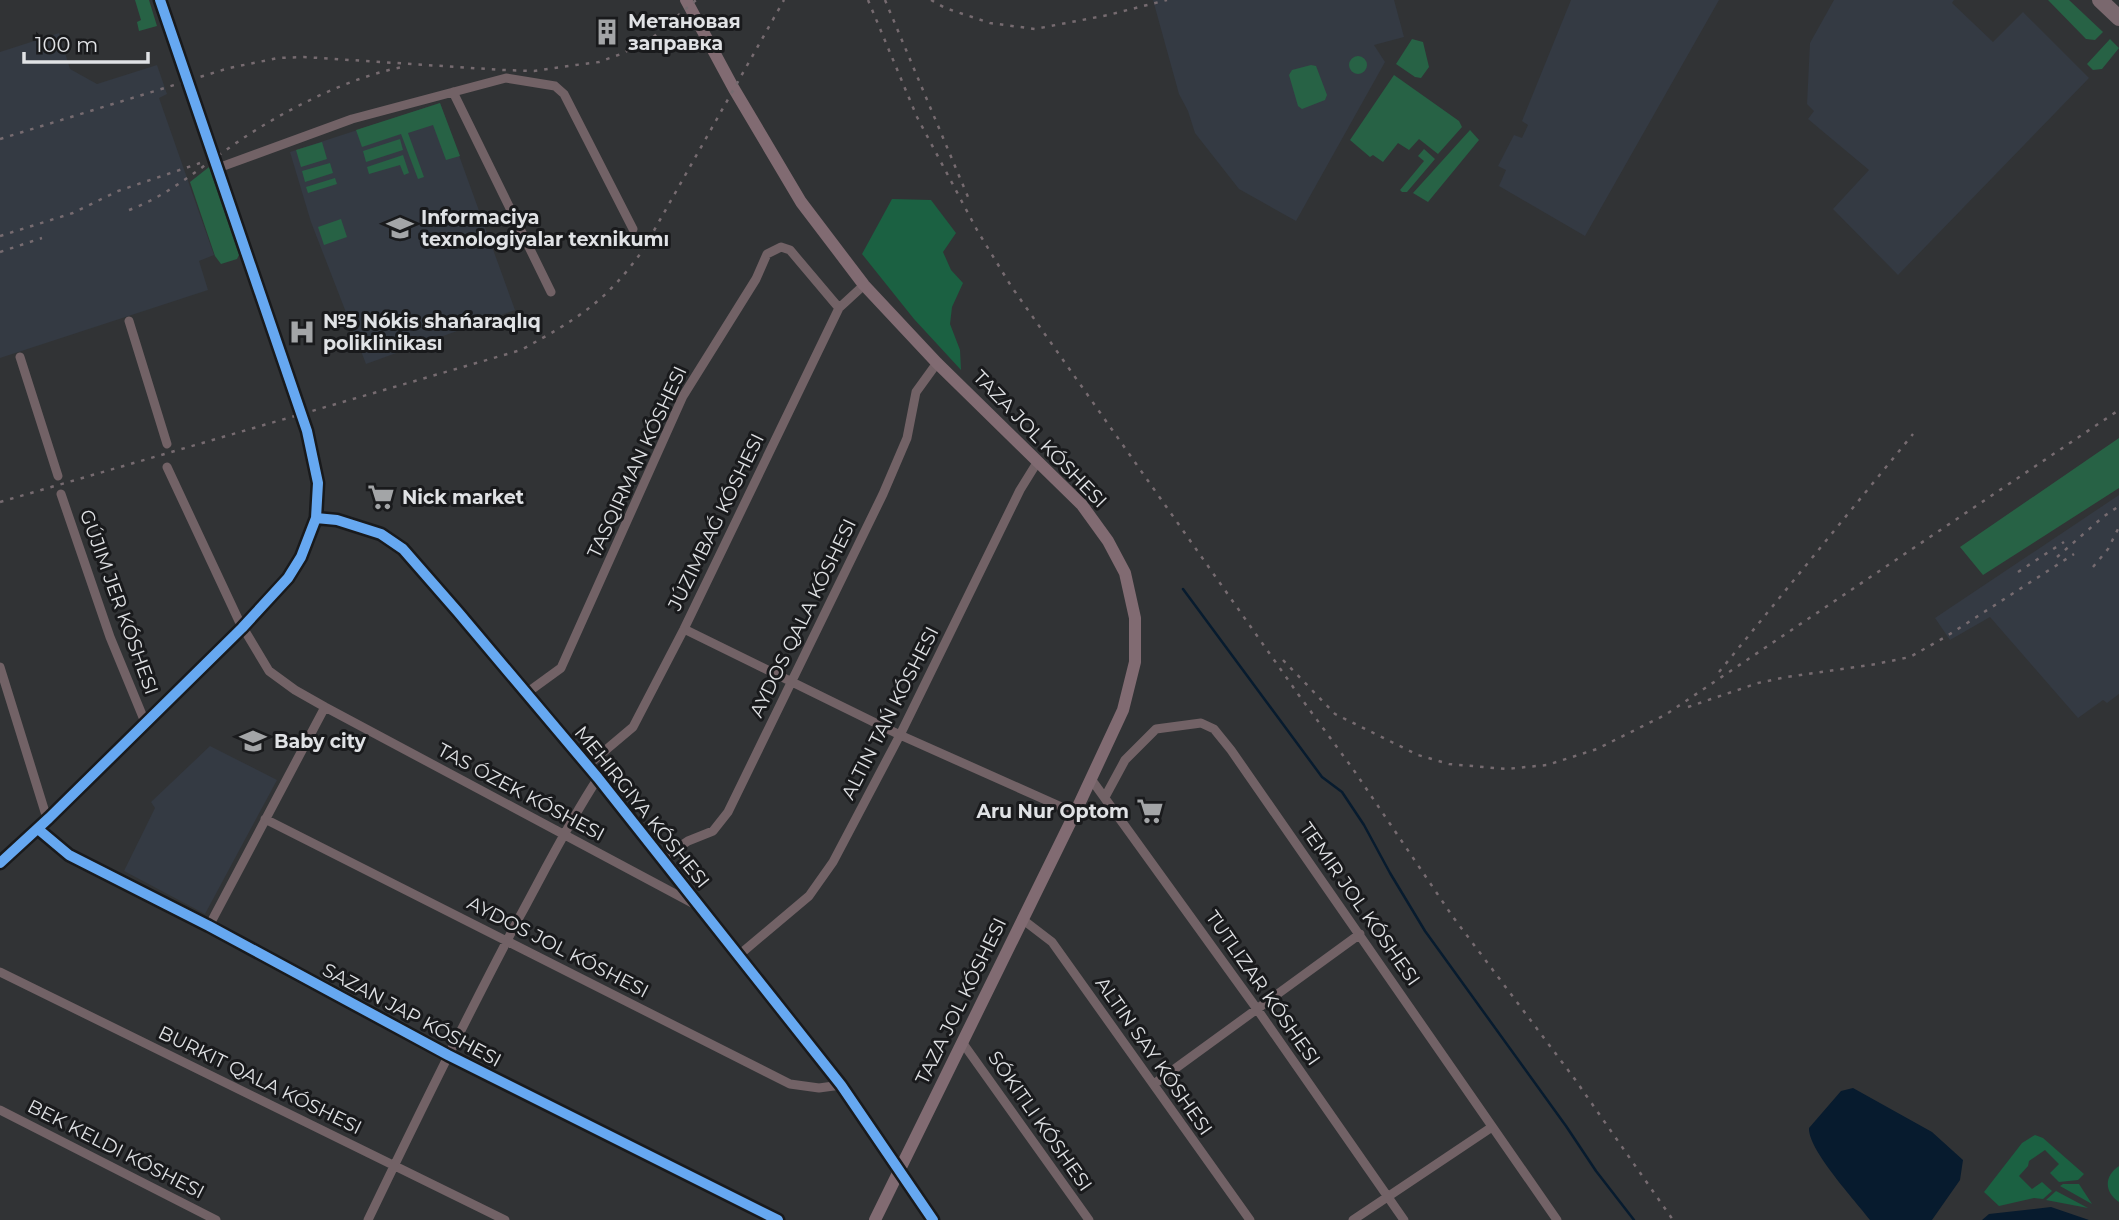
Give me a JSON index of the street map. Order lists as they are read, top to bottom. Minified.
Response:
{"streets":{"main road":["TAZA JOL KÓSHESI"],"street":["JÚZIMBAǴ KÓSHESI","GÚJIM JER KÓSHESI","AYDOS QALA KÓSHESI","TAS ÓZEK KÓSHESI","MEHIRGIYA KÓSHESI","TEMIR JOL KÓSHESI","AYDOS JOL KÓSHESI","SAZAN JAP KÓSHESI","BURKIT QALA KÓSHESI","SÓKITLI KÓSHESI","BEK KELDI KÓSHESI"]},"crossings":[["TAZA JOL KÓSHESI","JÚZIMBAǴ KÓSHESI"],["TAZA JOL KÓSHESI","AYDOS QALA KÓSHESI"],["TAZA JOL KÓSHESI","MEHIRGIYA KÓSHESI"],["TAZA JOL KÓSHESI","SÓKITLI KÓSHESI"],["JÚZIMBAǴ KÓSHESI","MEHIRGIYA KÓSHESI"],["AYDOS QALA KÓSHESI","MEHIRGIYA KÓSHESI"],["TAS ÓZEK KÓSHESI","MEHIRGIYA KÓSHESI"],["MEHIRGIYA KÓSHESI","AYDOS JOL KÓSHESI"]],"places":{"building":["Метановая заправка"],"school or university":["Informaciya texnologiyalar texnikumı","Baby city"],"hospital":["№5 Nókis shańaraqlıq poliklinikası"],"supermarket":["Nick market","Aru Nur Optom"]},"scale_bar":"100 m"}
